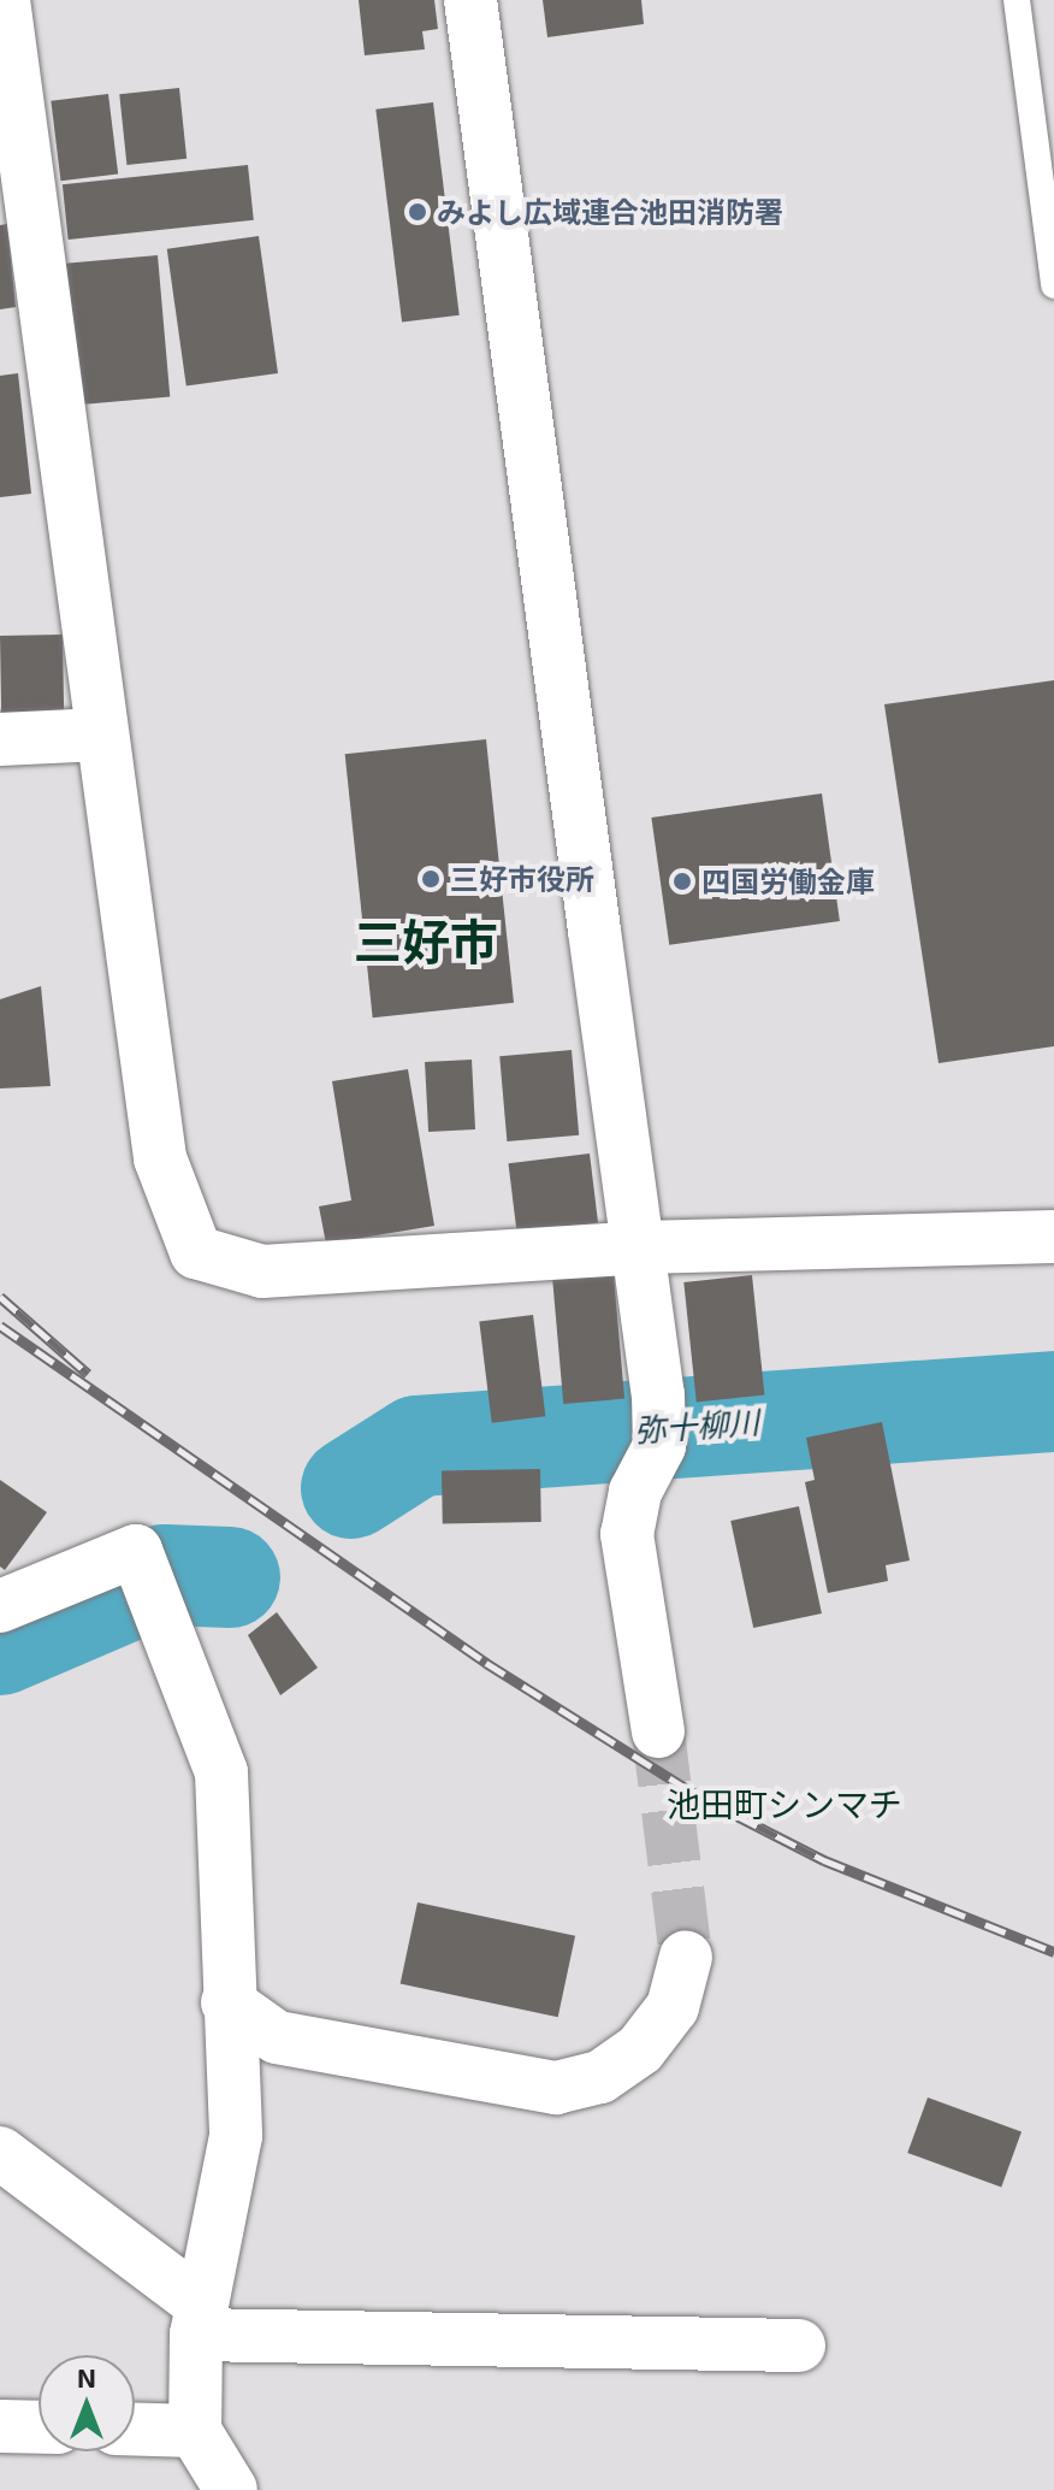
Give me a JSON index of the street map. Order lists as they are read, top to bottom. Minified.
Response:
{"districts":["三好市","池田町シンマチ"],"water":["弥十柳川"],"places":["みよし広域連合池田消防署","三好市役所","四国労働金庫"],"north":"top"}
